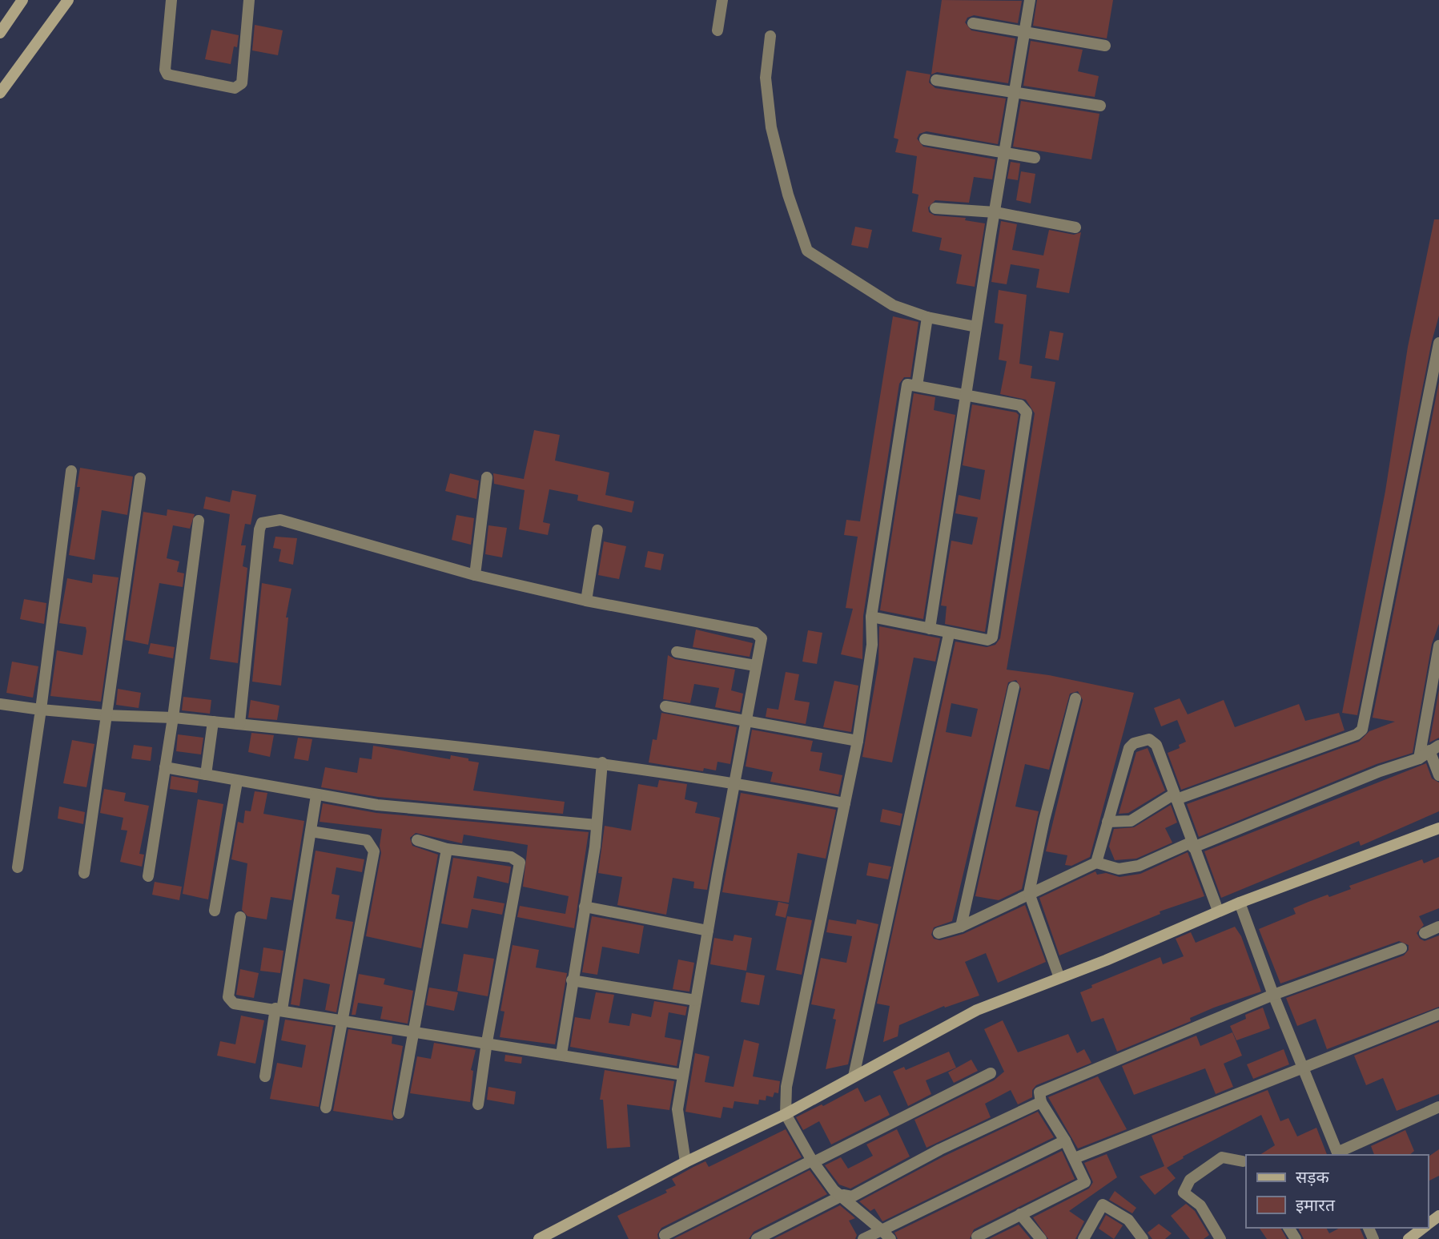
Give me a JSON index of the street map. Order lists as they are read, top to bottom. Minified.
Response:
{"legend":["सड़क","इमारत"]}
